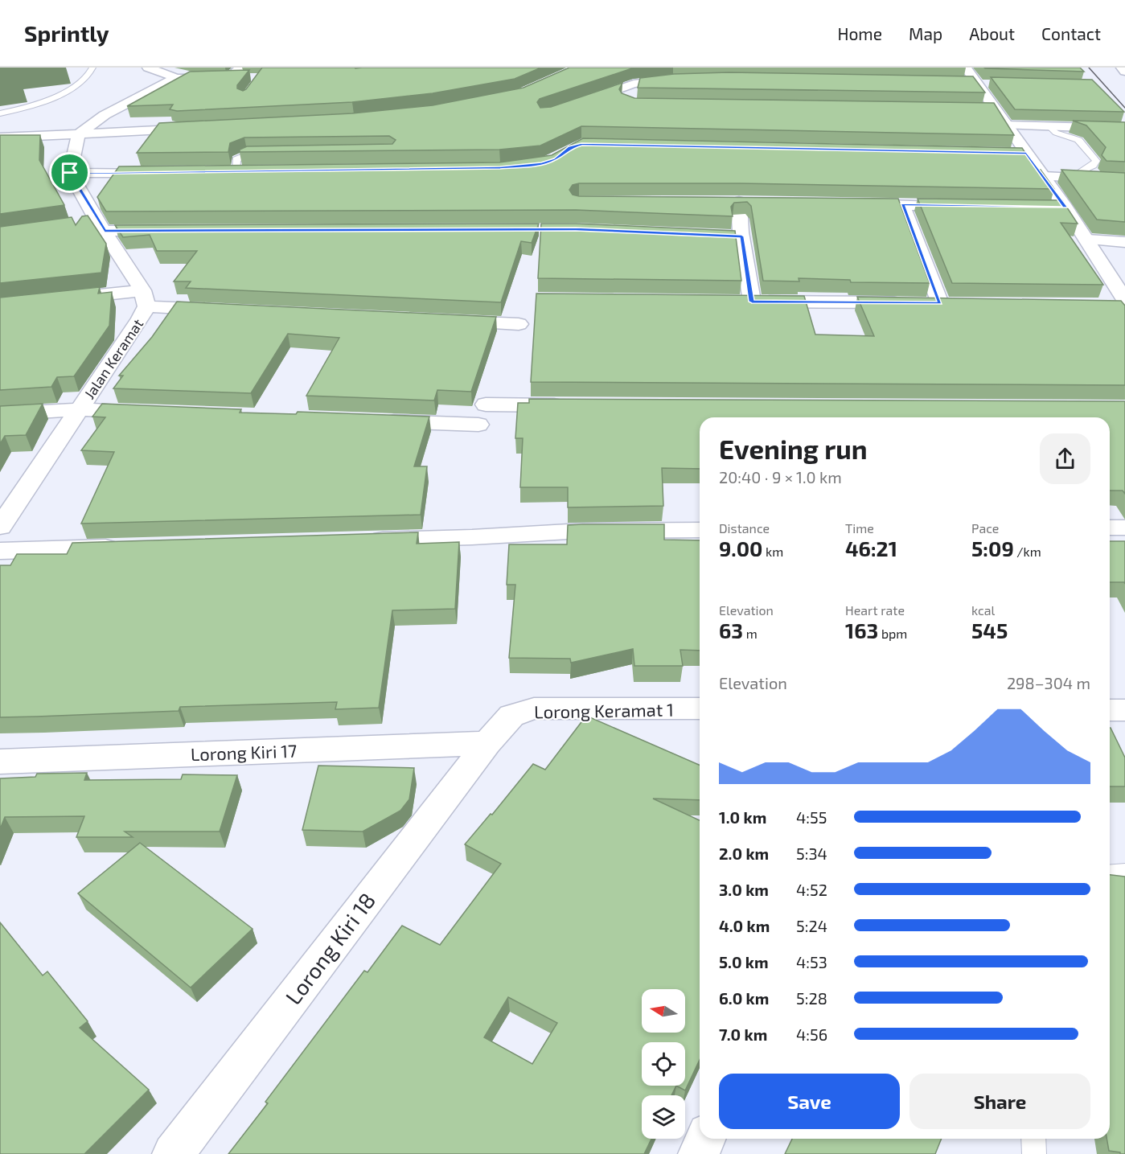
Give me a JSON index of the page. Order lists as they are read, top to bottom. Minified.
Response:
{"streets":{"main road":["Jalan Keramat","Lorong Keramat 1","Lorong Kiri 17","Lorong Kiri 18"]},"crossings":[["Lorong Keramat 1","Lorong Kiri 17"],["Lorong Keramat 1","Lorong Kiri 18"],["Lorong Kiri 17","Lorong Kiri 18"]],"north":"left","page":{"header":"Sprintly","nav":["Home","Map","About","Contact"],"heading":["Evening run","20:40 · 9 × 1.0 km"],"stats":[["Distance","9.00 km"],["Time","46:21"],["Pace","5:09 /km"],["Elevation","63 m"],["Heart rate","163 bpm"],["kcal","545"]],"chart":["Elevation","298–304 m"],"list":[{"name":"1.0 km","note":"4:55"},{"name":"2.0 km","note":"5:34"},{"name":"3.0 km","note":"4:52"},{"name":"4.0 km","note":"5:24"},{"name":"5.0 km","note":"4:53"},{"name":"6.0 km","note":"5:28"},{"name":"7.0 km","note":"4:56"}],"buttons":["Save","Share"]}}
